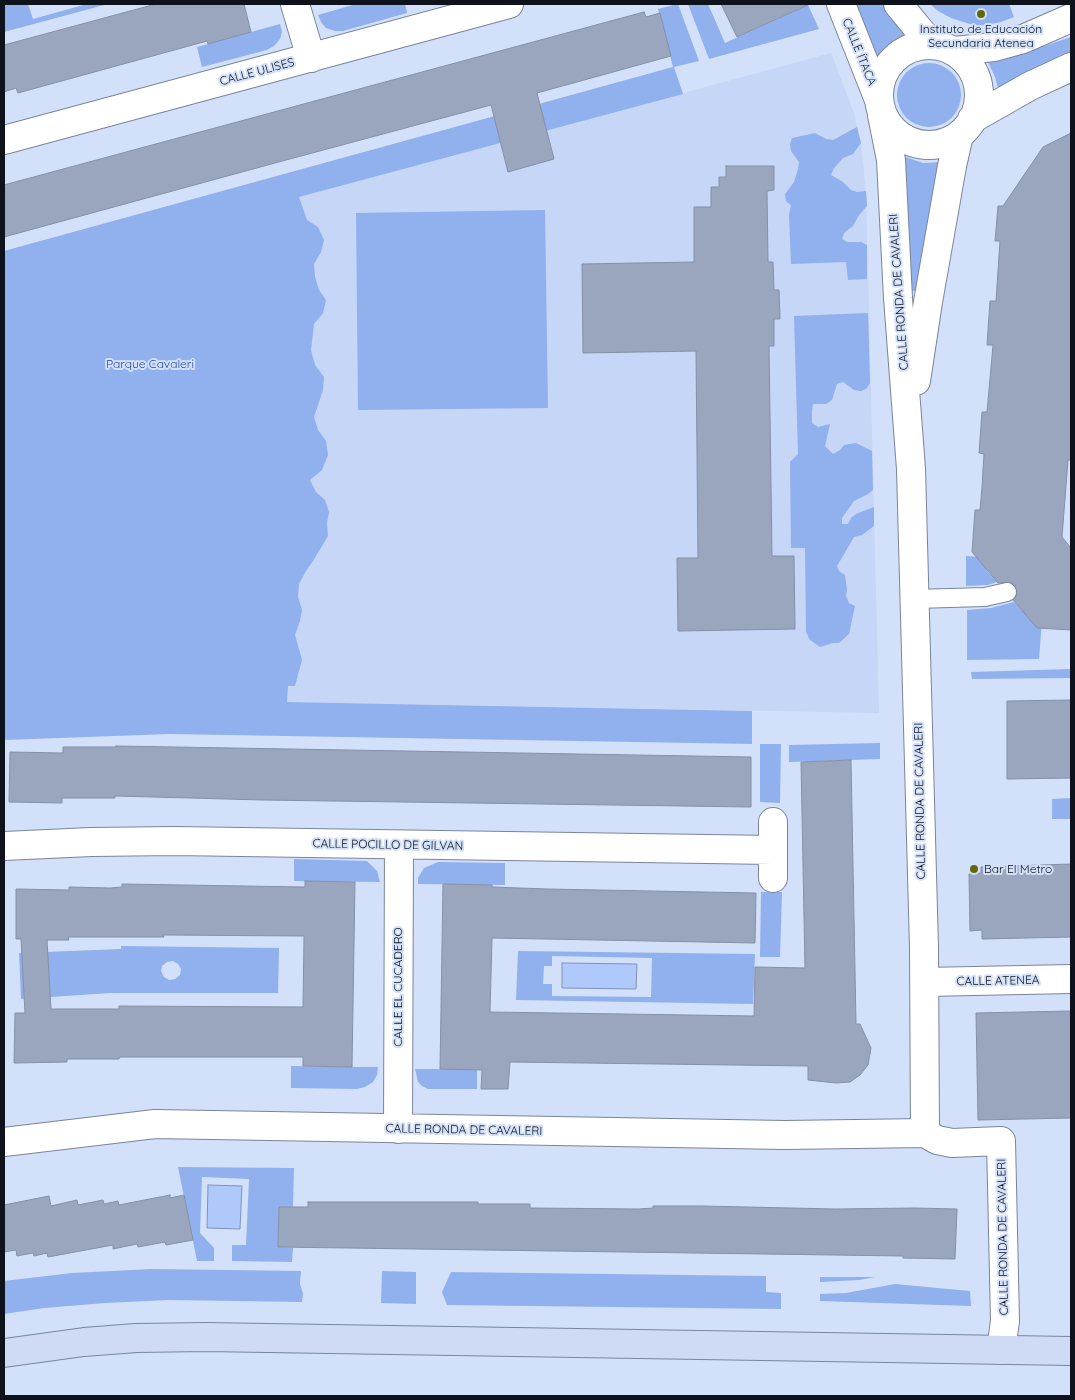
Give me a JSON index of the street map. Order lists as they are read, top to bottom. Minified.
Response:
{"streets":{"street":["CALLE ÍTACA","CALLE ULISES","CALLE RONDA DE CAVALERI","CALLE POCILLO DE GILVAN","CALLE ATENEA","CALLE EL CUCADERO"]},"crossings":[["CALLE ÍTACA","CALLE RONDA DE CAVALERI"],["CALLE RONDA DE CAVALERI","CALLE ATENEA"],["CALLE RONDA DE CAVALERI","CALLE EL CUCADERO"],["CALLE POCILLO DE GILVAN","CALLE EL CUCADERO"]],"parks":["Parque Cavaleri"],"places":["Instituto de Educación Secundaria Atenea","Bar El Metro"]}
